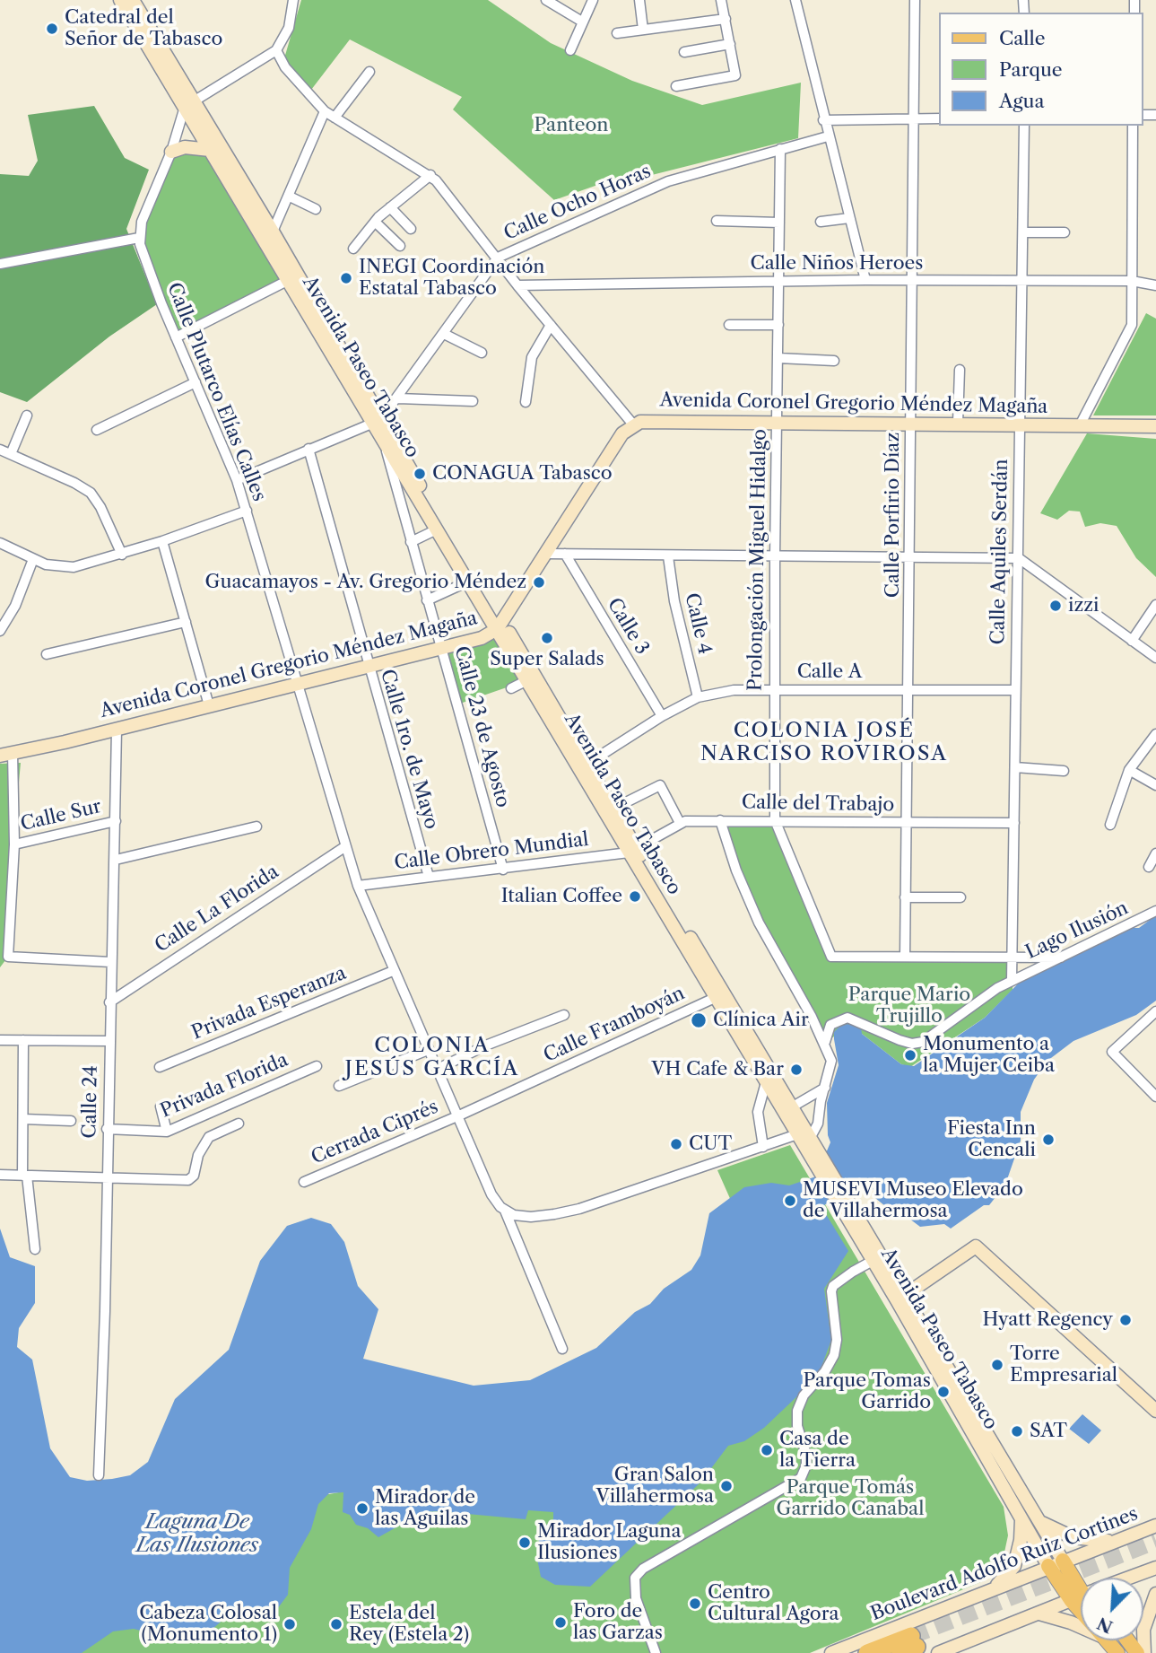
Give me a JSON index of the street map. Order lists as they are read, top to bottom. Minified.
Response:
{"streets":{"main road":["Avenida Paseo Tabasco","Avenida Coronel Gregorio Méndez Magaña","Boulevard Adolfo Ruiz Cortines"],"street":["Calle Ocho Horas","Calle Niños Heroes","Calle Plutarco Elías Calles","Calle Porfirio Díaz","Calle Aquiles Serdán","Prolongación Miguel Hidalgo","Calle 4","Calle 3","Calle A","Calle 23 de Agosto","Calle 1ro. de Mayo","Calle del Trabajo","Calle Sur","Calle Obrero Mundial","Calle La Florida","Lago Ilusión","Privada Esperanza","Calle Framboyán","Privada Florida","Calle 24","Cerrada Ciprés"]},"crossings":[["Calle Ocho Horas","Avenida Paseo Tabasco"],["Calle Ocho Horas","Calle Plutarco Elías Calles"],["Calle Ocho Horas","Prolongación Miguel Hidalgo"],["Calle Ocho Horas","Calle 1ro. de Mayo"],["Calle Niños Heroes","Calle Porfirio Díaz"],["Calle Niños Heroes","Calle Aquiles Serdán"],["Calle Niños Heroes","Prolongación Miguel Hidalgo"],["Avenida Paseo Tabasco","Avenida Coronel Gregorio Méndez Magaña"],["Avenida Paseo Tabasco","Calle A"],["Avenida Paseo Tabasco","Calle 23 de Agosto"],["Avenida Paseo Tabasco","Calle del Trabajo"],["Avenida Paseo Tabasco","Calle Obrero Mundial"],["Avenida Paseo Tabasco","Calle Framboyán"],["Avenida Paseo Tabasco","Boulevard Adolfo Ruiz Cortines"],["Calle Plutarco Elías Calles","Avenida Coronel Gregorio Méndez Magaña"],["Calle Plutarco Elías Calles","Calle Obrero Mundial"],["Calle Plutarco Elías Calles","Calle La Florida"],["Calle Plutarco Elías Calles","Privada Esperanza"],["Calle Plutarco Elías Calles","Calle Framboyán"],["Calle Plutarco Elías Calles","Cerrada Ciprés"],["Avenida Coronel Gregorio Méndez Magaña","Calle Porfirio Díaz"],["Avenida Coronel Gregorio Méndez Magaña","Calle Aquiles Serdán"],["Avenida Coronel Gregorio Méndez Magaña","Prolongación Miguel Hidalgo"],["Avenida Coronel Gregorio Méndez Magaña","Calle 23 de Agosto"],["Avenida Coronel Gregorio Méndez Magaña","Calle 1ro. de Mayo"],["Avenida Coronel Gregorio Méndez Magaña","Calle 24"],["Calle Porfirio Díaz","Prolongación Miguel Hidalgo"],["Calle Porfirio Díaz","Calle A"],["Calle Porfirio Díaz","Calle del Trabajo"],["Calle Aquiles Serdán","Prolongación Miguel Hidalgo"],["Calle Aquiles Serdán","Calle A"],["Calle Aquiles Serdán","Calle del Trabajo"],["Calle Aquiles Serdán","Lago Ilusión"],["Prolongación Miguel Hidalgo","Calle A"],["Prolongación Miguel Hidalgo","Calle del Trabajo"],["Prolongación Miguel Hidalgo","Lago Ilusión"],["Calle 4","Calle A"],["Calle 3","Calle A"],["Calle 23 de Agosto","Calle Obrero Mundial"],["Calle 1ro. de Mayo","Calle Obrero Mundial"],["Calle del Trabajo","Calle Obrero Mundial"],["Calle Sur","Calle 24"],["Calle La Florida","Calle 24"],["Calle Framboyán","Cerrada Ciprés"],["Privada Florida","Calle 24"]],"districts":["COLONIA JOSÉ NARCISO ROVIROSA","COLONIA JESÚS GARCÍA"],"water":["Laguna De Las Ilusiones"],"parks":["Panteon","Parque Mario Trujillo","Parque Tomás Garrido Canabal"],"places":["Catedral del Señor de Tabasco","INEGI Coordinación Estatal Tabasco","CONAGUA Tabasco","Guacamayos - Av. Gregorio Méndez","izzi","Super Salads","Italian Coffee","Clínica Air","Monumento a la Mujer Ceiba","VH Cafe & Bar","Fiesta Inn Cencali","CUT","MUSEVI Museo Elevado de Villahermosa","Hyatt Regency","Torre Empresarial","Parque Tomas Garrido","SAT","Casa de la Tierra","Gran Salon Villahermosa","Mirador de las Aguilas","Mirador Laguna Ilusiones","Centro Cultural Agora","Foro de las Garzas","Cabeza Colosal (Monumento 1)","Estela del Rey (Estela 2)"],"legend":["Calle","Parque","Agua"],"north":"bottom left"}
